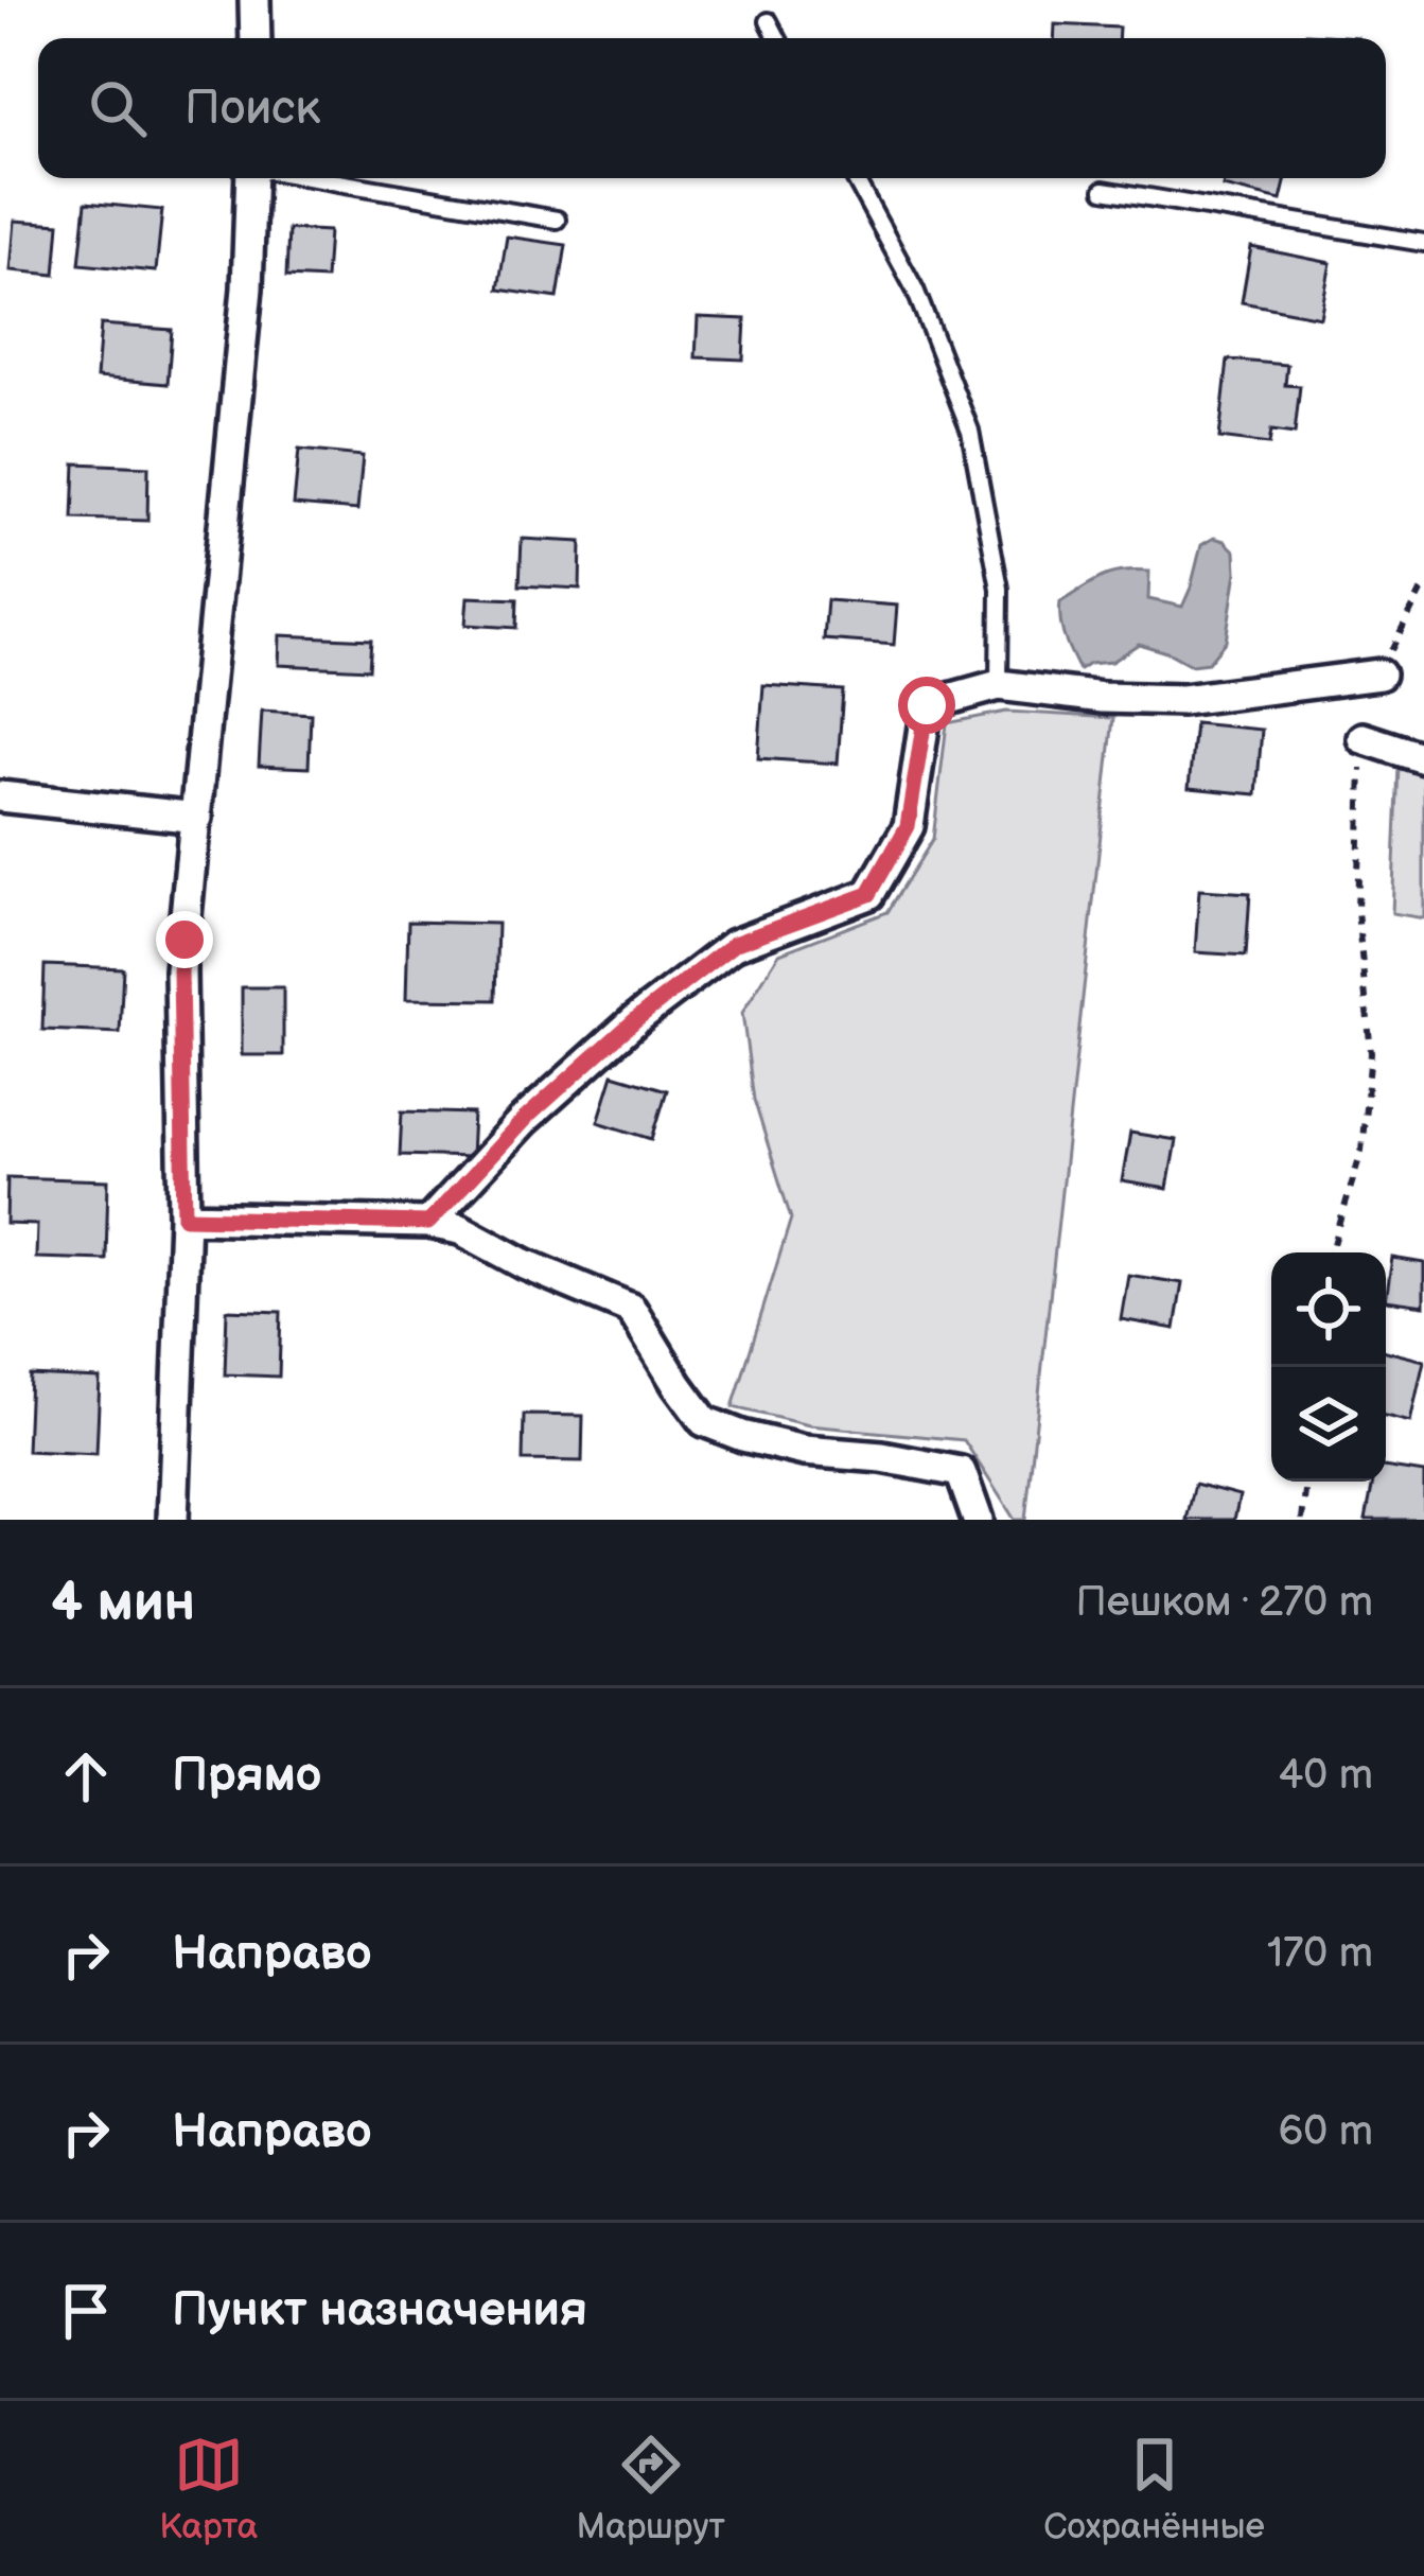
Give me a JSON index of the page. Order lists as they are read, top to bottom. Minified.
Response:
{"page":{"search":"Поиск","heading":["4 мин","Пешком · 270 m"],"list":[["Прямо","40 m"],["Направо","170 m"],["Направо","60 m"],"Пункт назначения"],"nav":["Карта","Маршрут","Сохранённые"]}}
